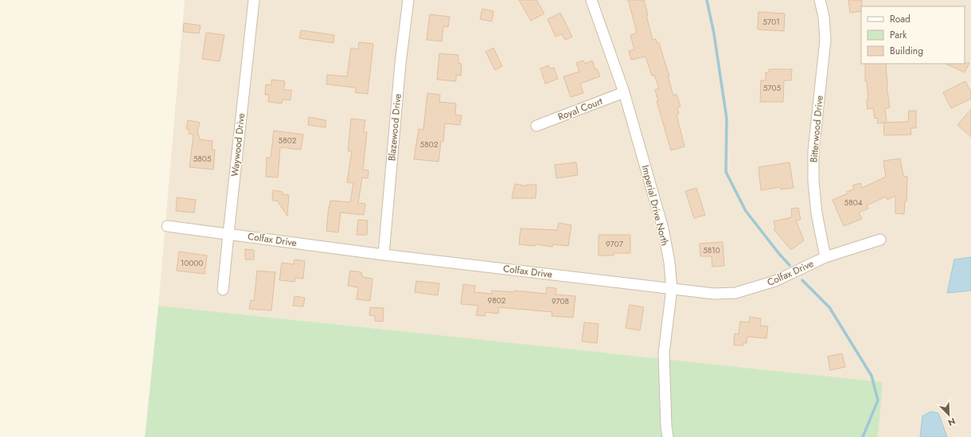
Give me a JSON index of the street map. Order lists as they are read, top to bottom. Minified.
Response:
{"streets":{"street":["Royal Court","Blazewood Drive","Bitterwood Drive","Waywood Drive","Imperial Drive North","Colfax Drive"]},"crossings":[["Royal Court","Imperial Drive North"],["Blazewood Drive","Colfax Drive"],["Bitterwood Drive","Colfax Drive"],["Waywood Drive","Colfax Drive"],["Imperial Drive North","Colfax Drive"]],"house_numbers":["5701","5705","5802","5802","5805","5804","9707","5810","10000","9802","9708"],"legend":["Road","Park","Building"],"north":"bottom right"}
